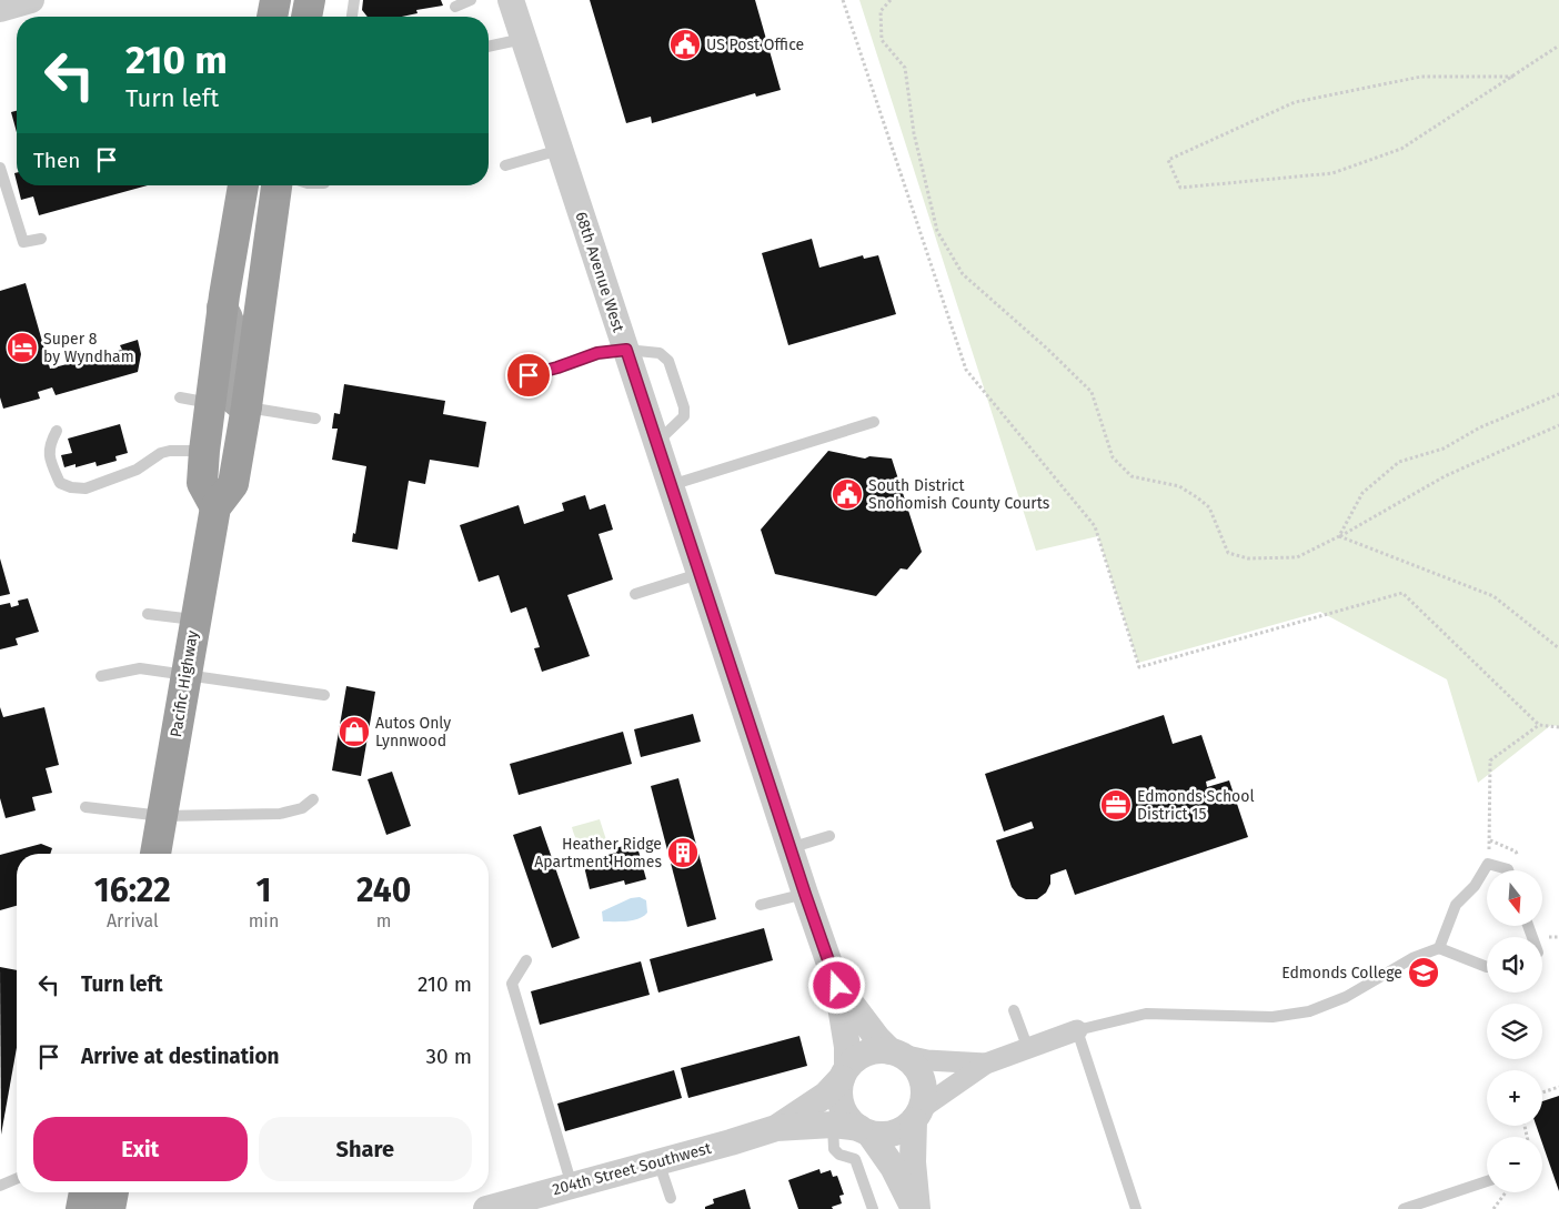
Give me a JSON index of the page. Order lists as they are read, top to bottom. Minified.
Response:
{"streets":{"highway":["Pacific Highway"],"street":["68th Avenue West","204th Street Southwest"]},"crossings":[["68th Avenue West","204th Street Southwest"]],"places":{"public building":["US Post Office","South District Snohomish County Courts"],"hotel":["Super 8 by Wyndham"],"shop":["Autos Only Lynnwood"],"office":["Edmonds School District 15"],"building":["Heather Ridge Apartment Homes"],"school or university":["Edmonds College"]},"north":"bottom","page":{"turn":["210 m","Turn left"],"then":"Then","eta":["16:22","Arrival","1","min","240","m"],"map_buttons":["+","−"],"list":[{"name":"Turn left","value":"210 m"},{"name":"Arrive at destination","value":"30 m"}],"buttons":["Exit","Share"]}}
